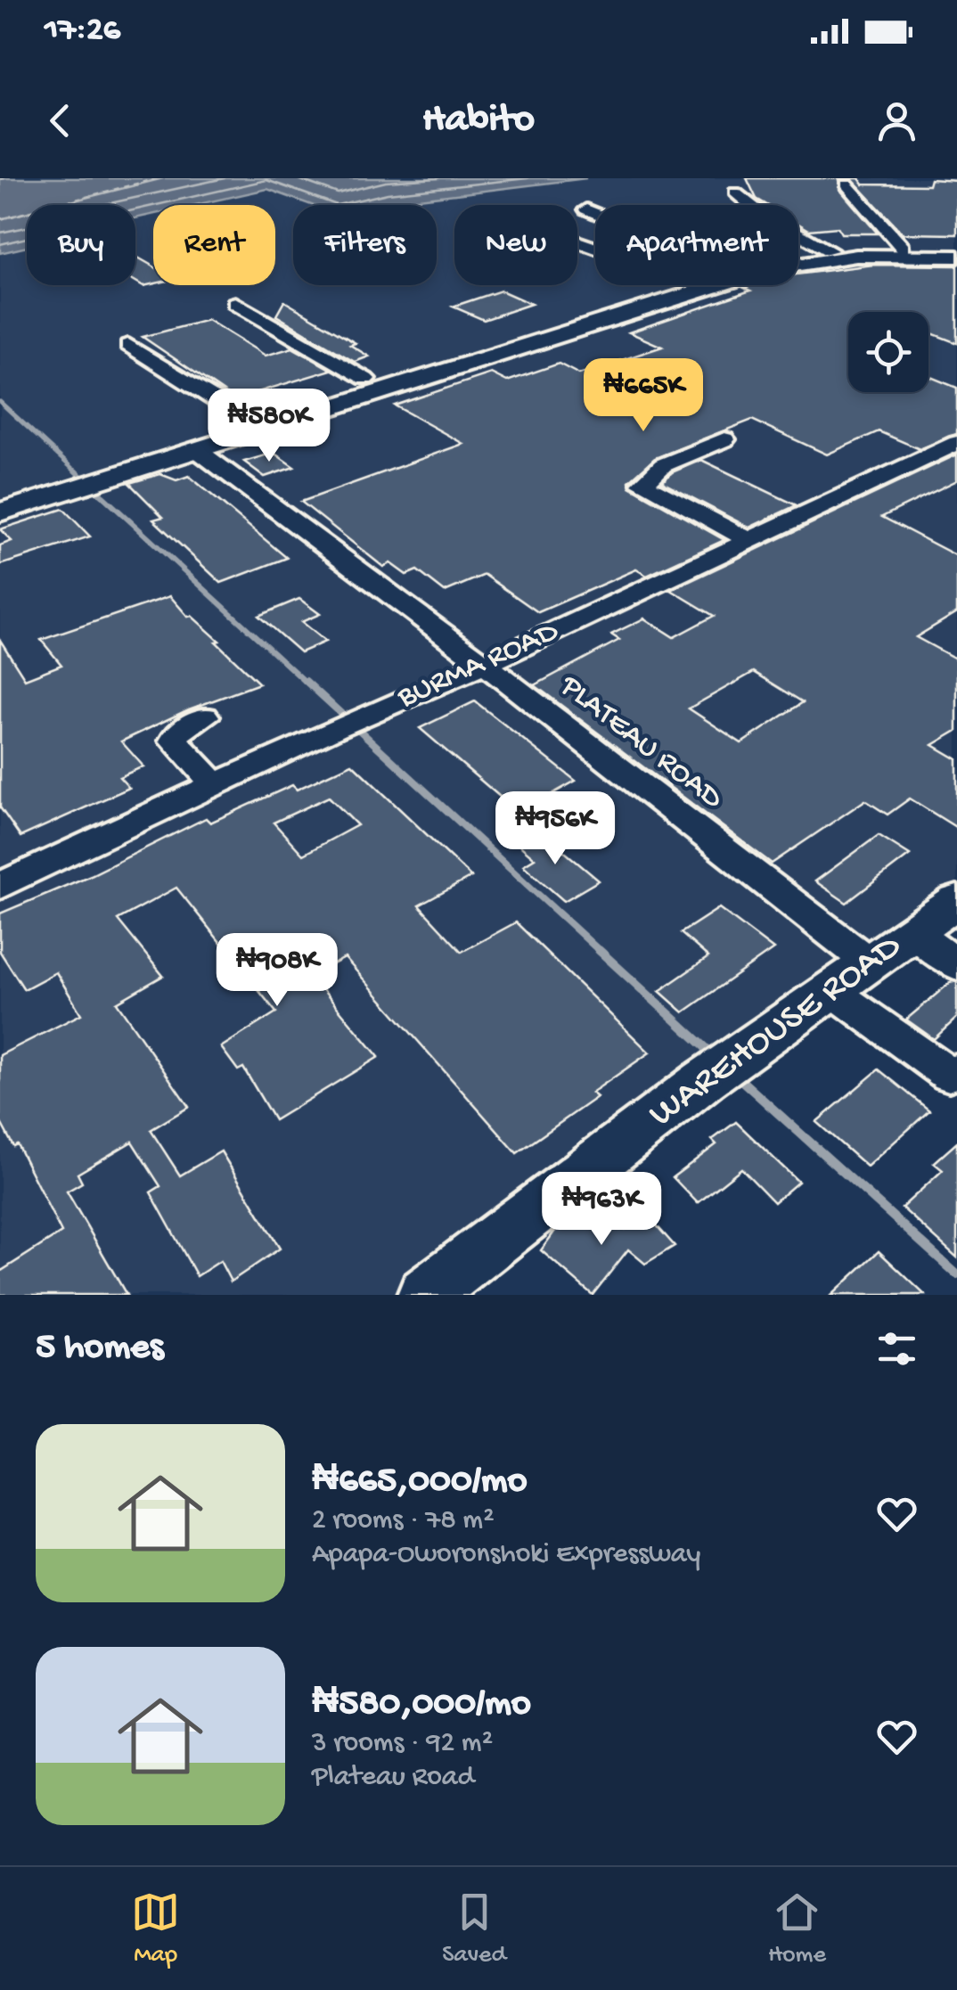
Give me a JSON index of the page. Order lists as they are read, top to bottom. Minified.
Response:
{"streets":{"main road":["WAREHOUSE ROAD"],"street":["BURMA ROAD","PLATEAU ROAD"]},"crossings":[["BURMA ROAD","PLATEAU ROAD"],["PLATEAU ROAD","WAREHOUSE ROAD"]],"page":{"status":"17:26","header":"Habito","chip":["Buy","Rent","Filters","New","Apartment"],"price":["₦665K","₦580K","₦956K","₦908K","₦963K"],"heading":"5 homes","list":[{"name":"₦665,000/mo","note":"2 rooms · 78 m² · Apapa-Oworonshoki Expressway"},{"name":"₦580,000/mo","note":"3 rooms · 92 m² · Plateau Road"}],"tabs":["Map","Saved","Home"]}}
